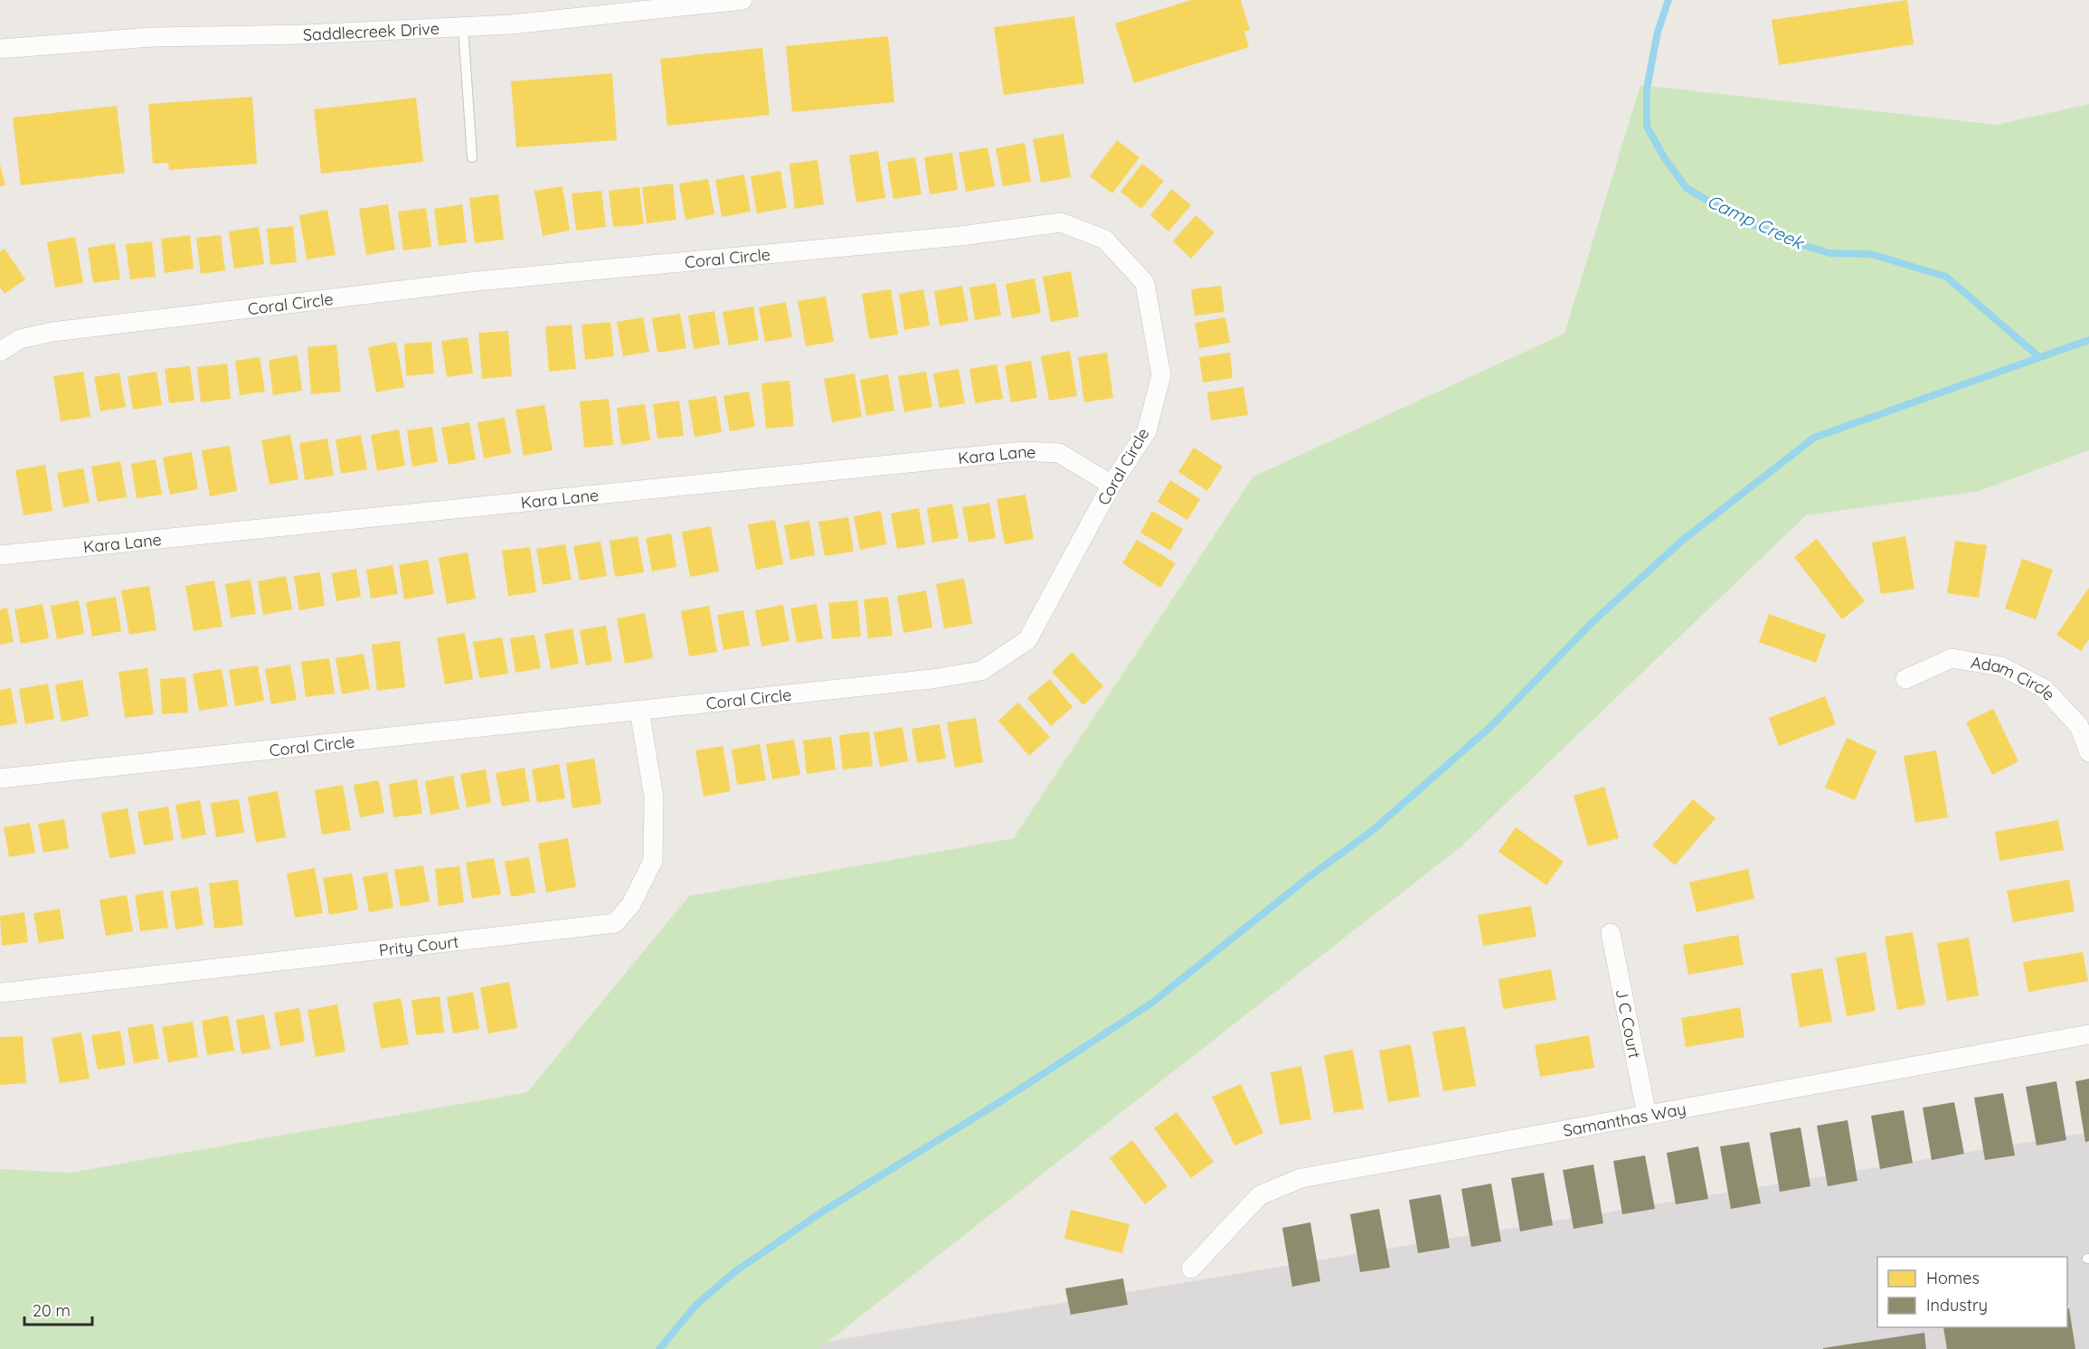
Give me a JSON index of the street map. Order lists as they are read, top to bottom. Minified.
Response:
{"streets":{"street":["Saddlecreek Drive","Coral Circle","Kara Lane","Adam Circle","Prity Court","J C Court","Samanthas Way"]},"crossings":[["Coral Circle","Kara Lane"],["Coral Circle","Prity Court"],["J C Court","Samanthas Way"]],"water":["Camp Creek"],"legend":["Homes","Industry"],"scale_bar":"20 m"}
